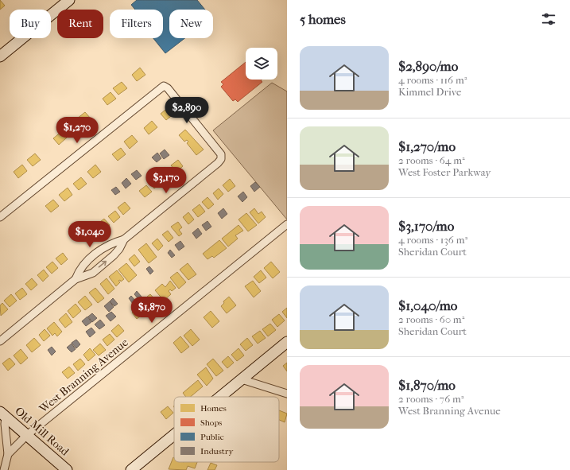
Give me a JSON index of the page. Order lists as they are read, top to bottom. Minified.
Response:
{"streets":{"street":["West Branning Avenue","Old Mill Road"]},"crossings":[["West Branning Avenue","Old Mill Road"]],"legend":["Homes","Shops","Public","Industry"],"page":{"heading":"5 homes","chip":["Buy","Rent","Filters","New"],"list":[{"name":"$2,890/mo","note":"4 rooms · 116 m² · Kimmel Drive"},{"name":"$1,270/mo","note":"2 rooms · 64 m² · West Foster Parkway"},{"name":"$3,170/mo","note":"4 rooms · 136 m² · Sheridan Court"},{"name":"$1,040/mo","note":"2 rooms · 60 m² · Sheridan Court"},{"name":"$1,870/mo","note":"2 rooms · 76 m² · West Branning Avenue"}],"price":["$2,890","$1,270","$3,170","$1,040","$1,870"]}}
